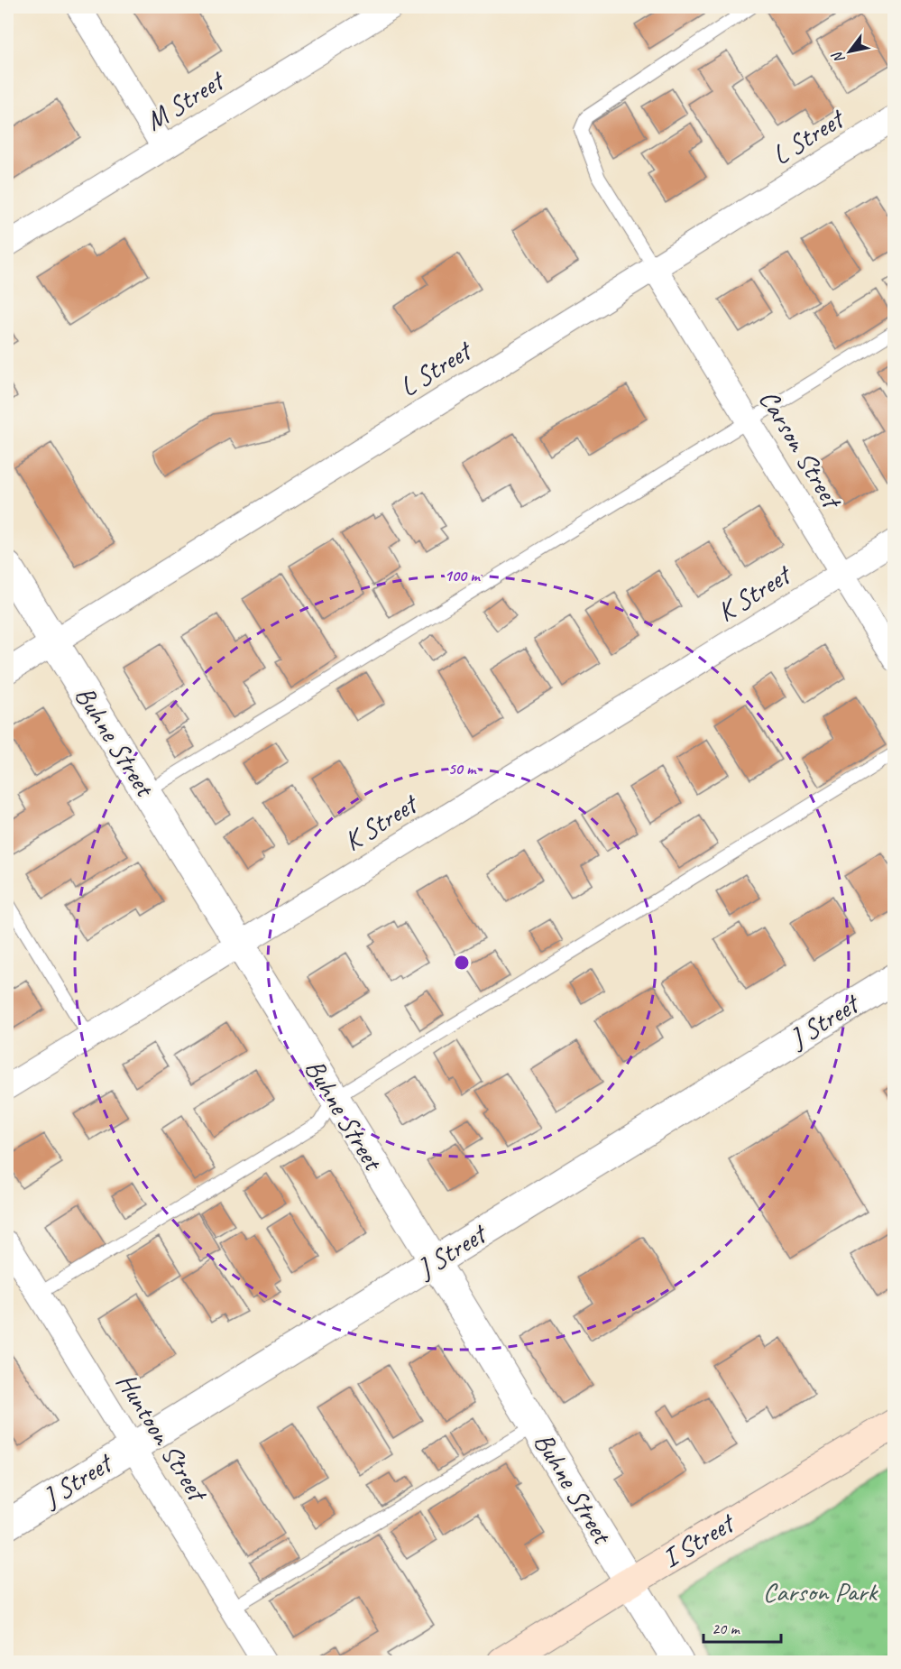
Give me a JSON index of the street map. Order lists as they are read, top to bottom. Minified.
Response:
{"streets":{"main road":["I Street"],"street":["M Street","L Street","Carson Street","K Street","Buhne Street","J Street","Huntoon Street"]},"crossings":[["L Street","Carson Street"],["L Street","Buhne Street"],["Carson Street","K Street"],["K Street","Buhne Street"],["Buhne Street","J Street"],["Buhne Street","I Street"],["J Street","Huntoon Street"]],"parks":["Carson Park"],"scale_bar":"20 m","north":"bottom left","rings":["100 m","50 m"]}
